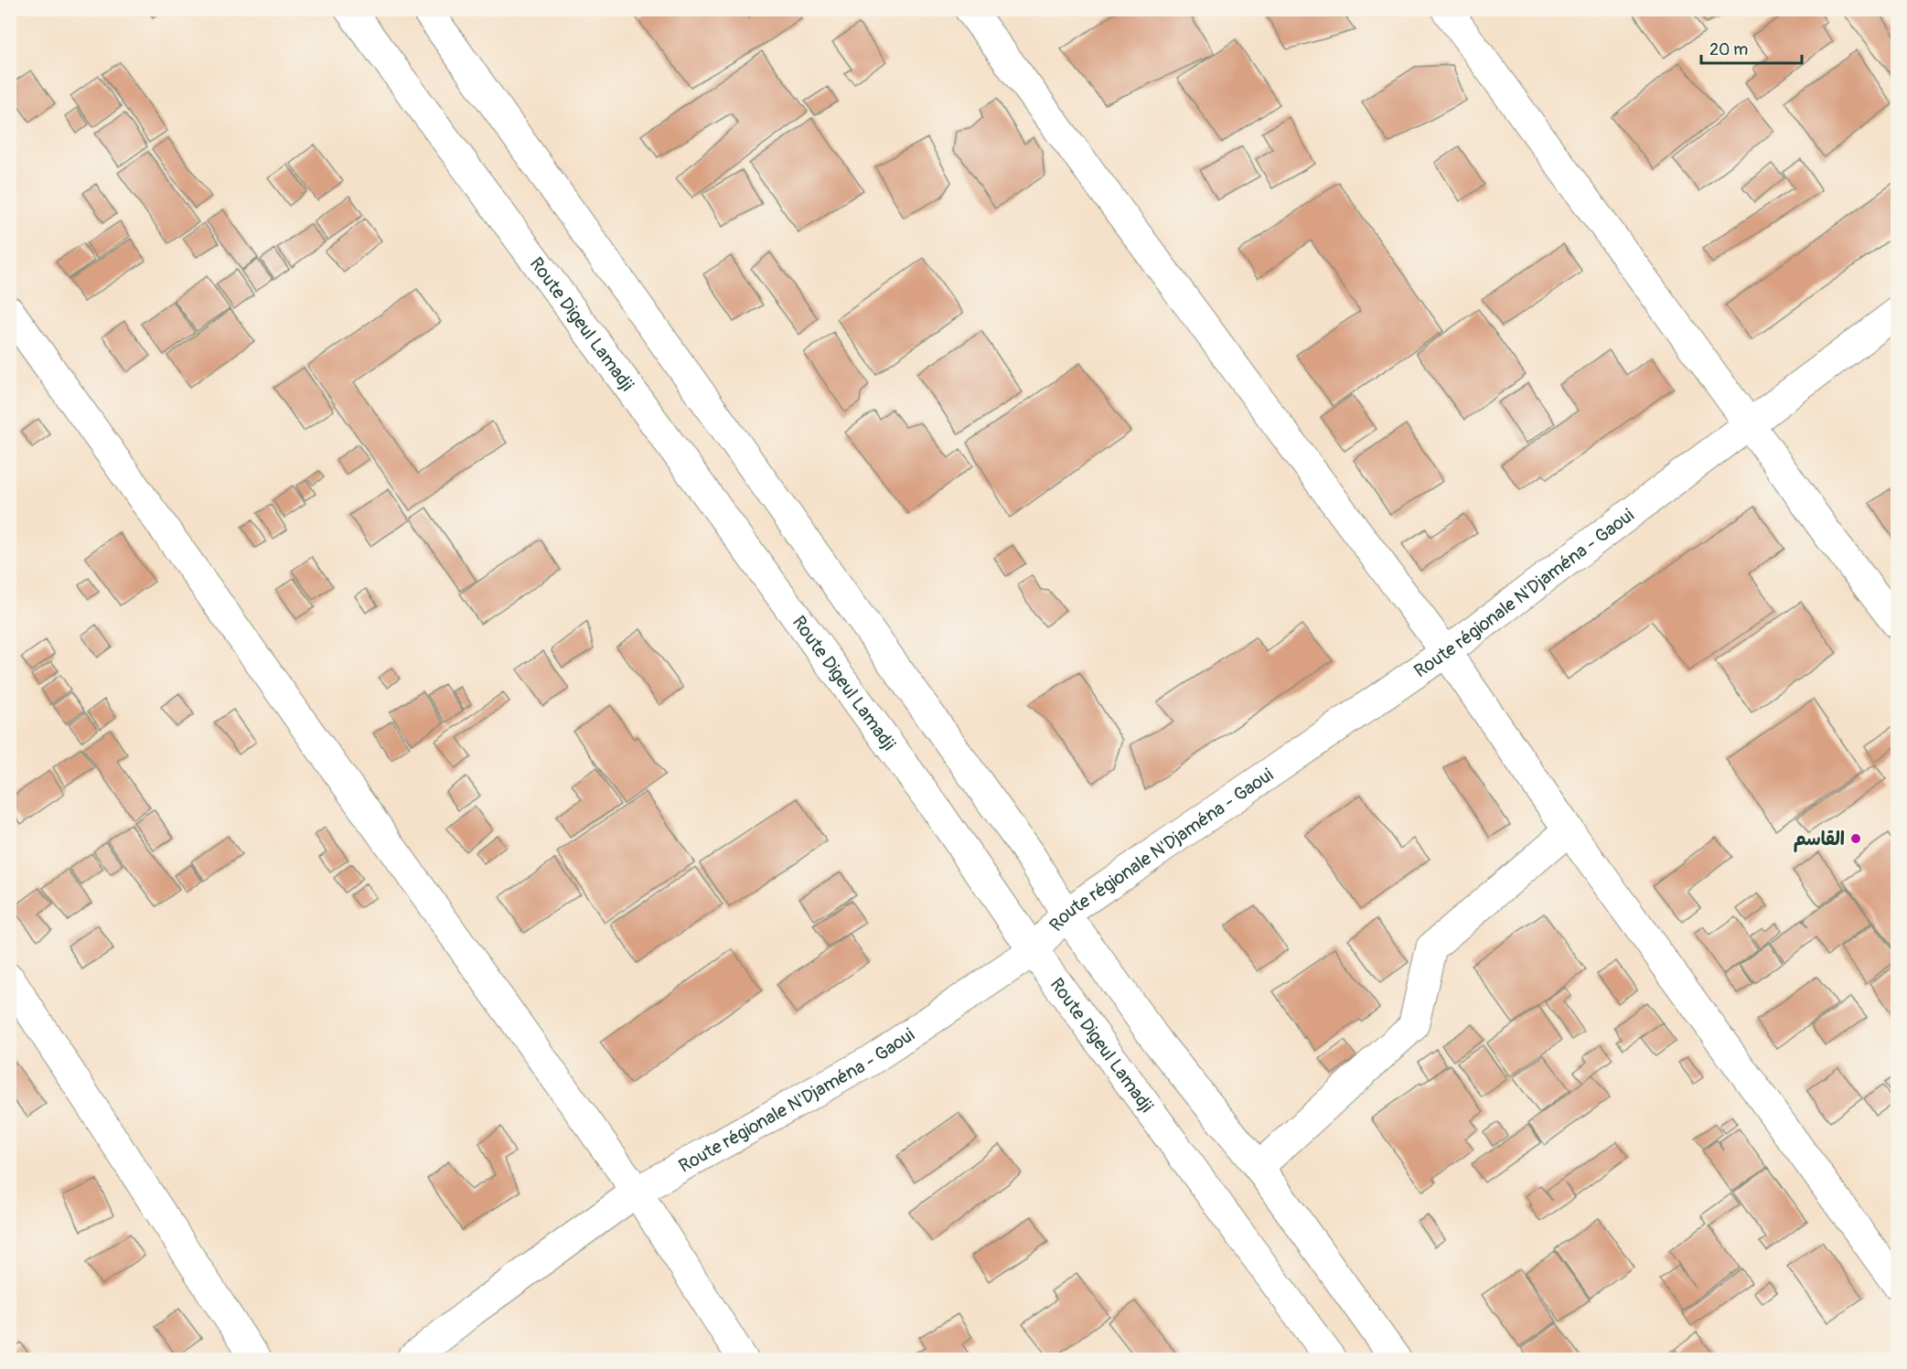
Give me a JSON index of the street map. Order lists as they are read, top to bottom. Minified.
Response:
{"streets":{"street":["Route Digeul Lamadji","Route régionale N'Djaména - Gaoui"]},"crossings":[["Route Digeul Lamadji","Route régionale N'Djaména - Gaoui"]],"places":["القاسم"],"scale_bar":"20 m"}
